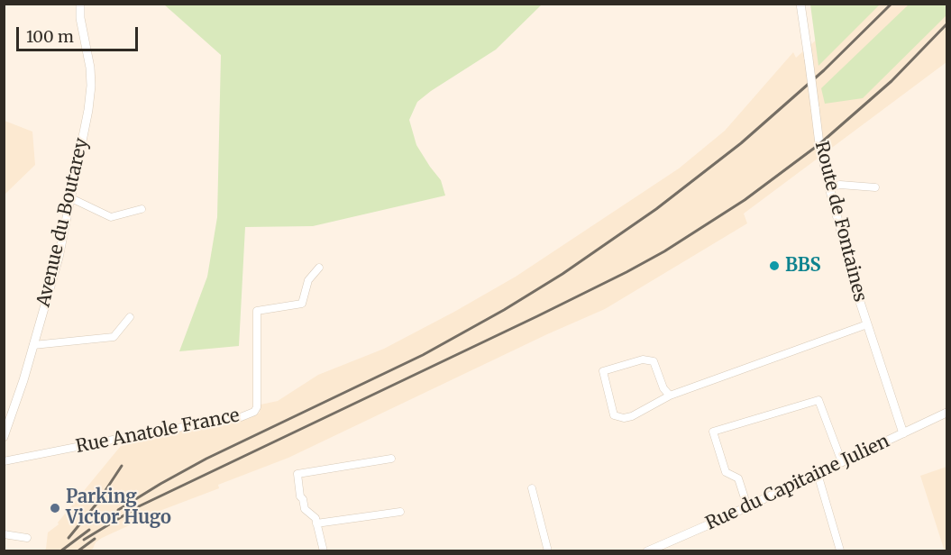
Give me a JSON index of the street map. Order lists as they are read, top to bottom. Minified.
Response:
{"streets":{"street":["Route de Fontaines","Avenue du Boutarey","Rue Anatole France","Rue du Capitaine Julien"]},"crossings":[["Route de Fontaines","Rue du Capitaine Julien"]],"places":["BBS","Parking Victor Hugo"],"scale_bar":"100 m"}
